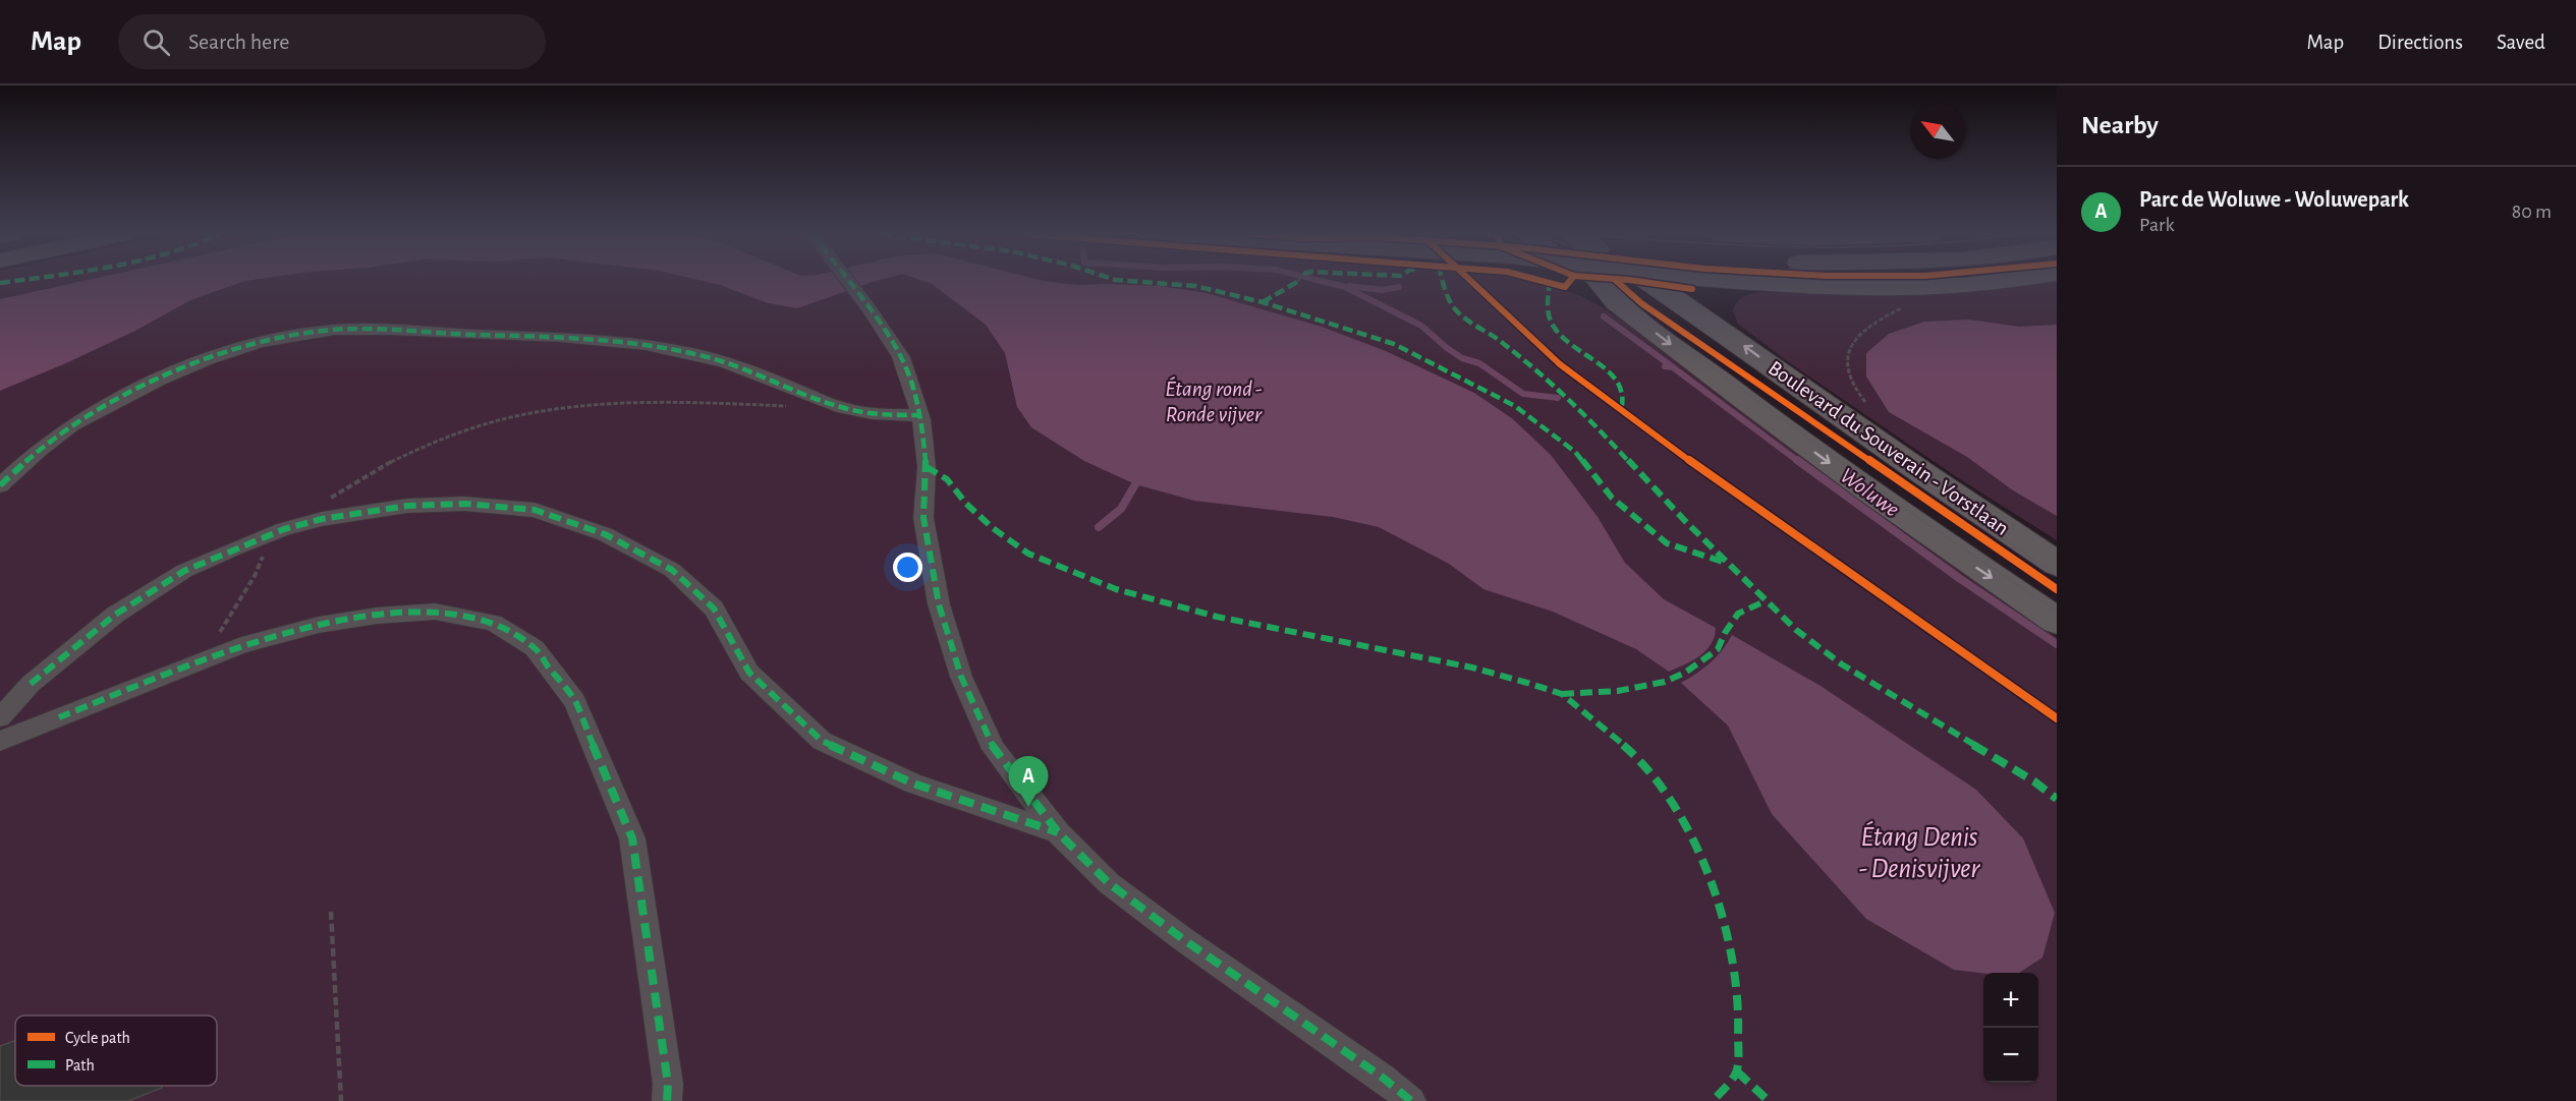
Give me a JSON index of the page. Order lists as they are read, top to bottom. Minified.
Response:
{"streets":{"main road":["Boulevard du Souverain - Vorstlaan"]},"water":["Étang rond - Ronde vijver","Woluwe","Étang Denis - Denisvijver"],"legend":["Cycle path","Path"],"north":"top left","page":{"header":"Map","search":"Search here","nav":["Map","Directions","Saved"],"heading":"Nearby","list":[{"mark":"A","name":"Parc de Woluwe - Woluwepark","note":"Park","value":"80 m"}],"pins":"A","map_buttons":["+","−"]}}
